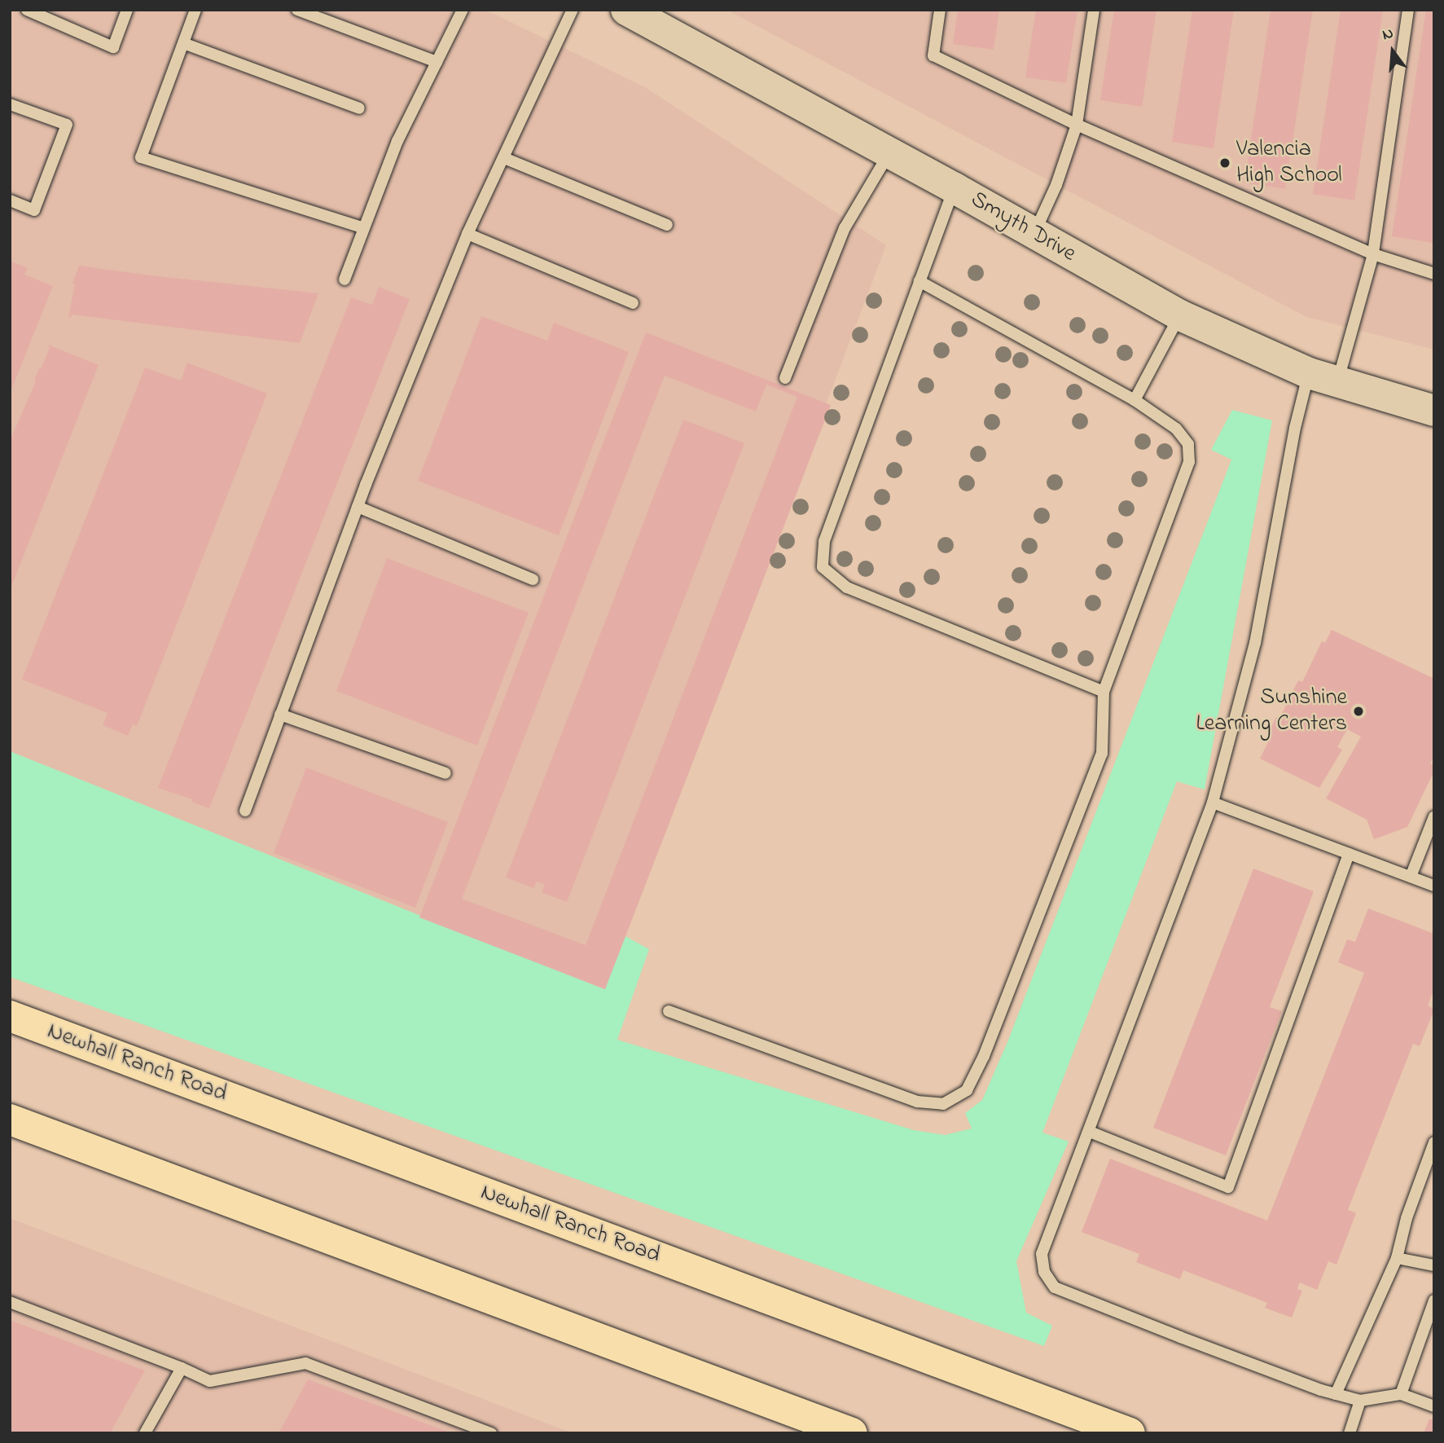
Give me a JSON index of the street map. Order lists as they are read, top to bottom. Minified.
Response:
{"streets":{"main road":["Newhall Ranch Road"],"street":["Smyth Drive"]},"places":["Valencia High School","Sunshine Learning Centers"],"north":"top"}
